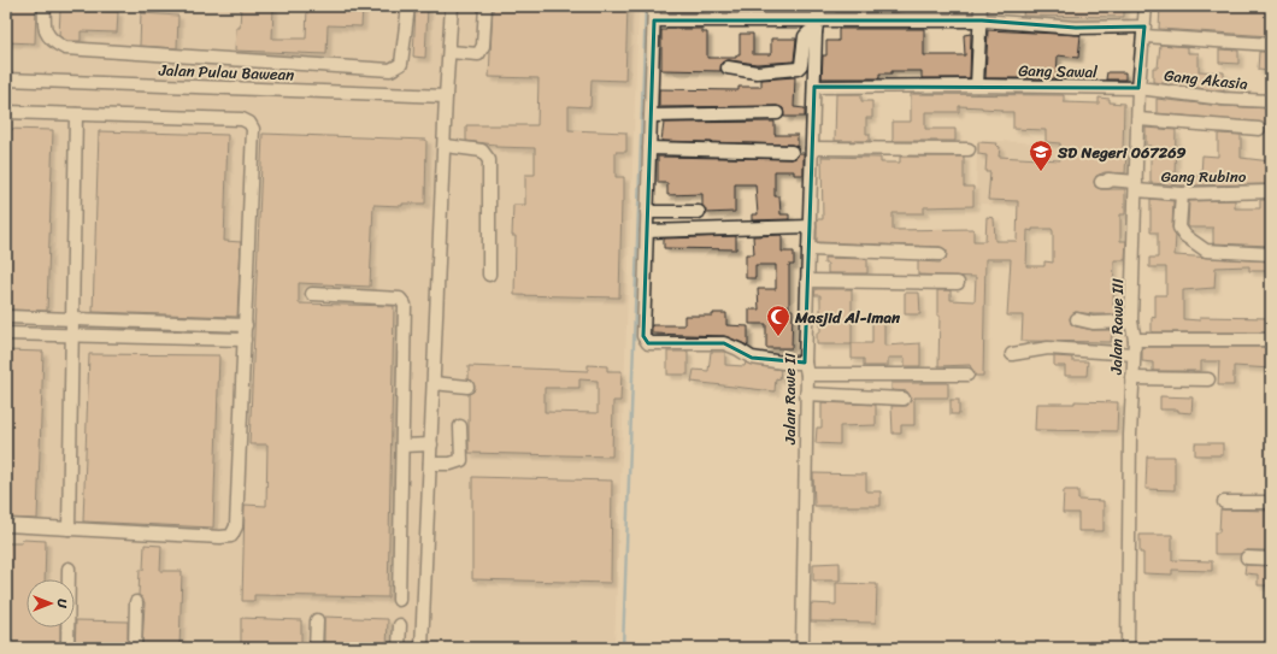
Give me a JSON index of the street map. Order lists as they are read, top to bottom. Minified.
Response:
{"streets":{"street":["Gang Sawal","Jalan Pulau Bawean","Gang Akasia","Gang Rubino","Jalan Rawe III","Jalan Rawe II"]},"crossings":[["Gang Sawal","Gang Akasia"],["Gang Sawal","Jalan Rawe III"],["Gang Sawal","Jalan Rawe II"],["Gang Akasia","Jalan Rawe III"],["Gang Rubino","Jalan Rawe III"]],"places":{"school or university":["SD Negeri 067269"],"mosque":["Masjid Al-Iman"]},"north":"right"}
